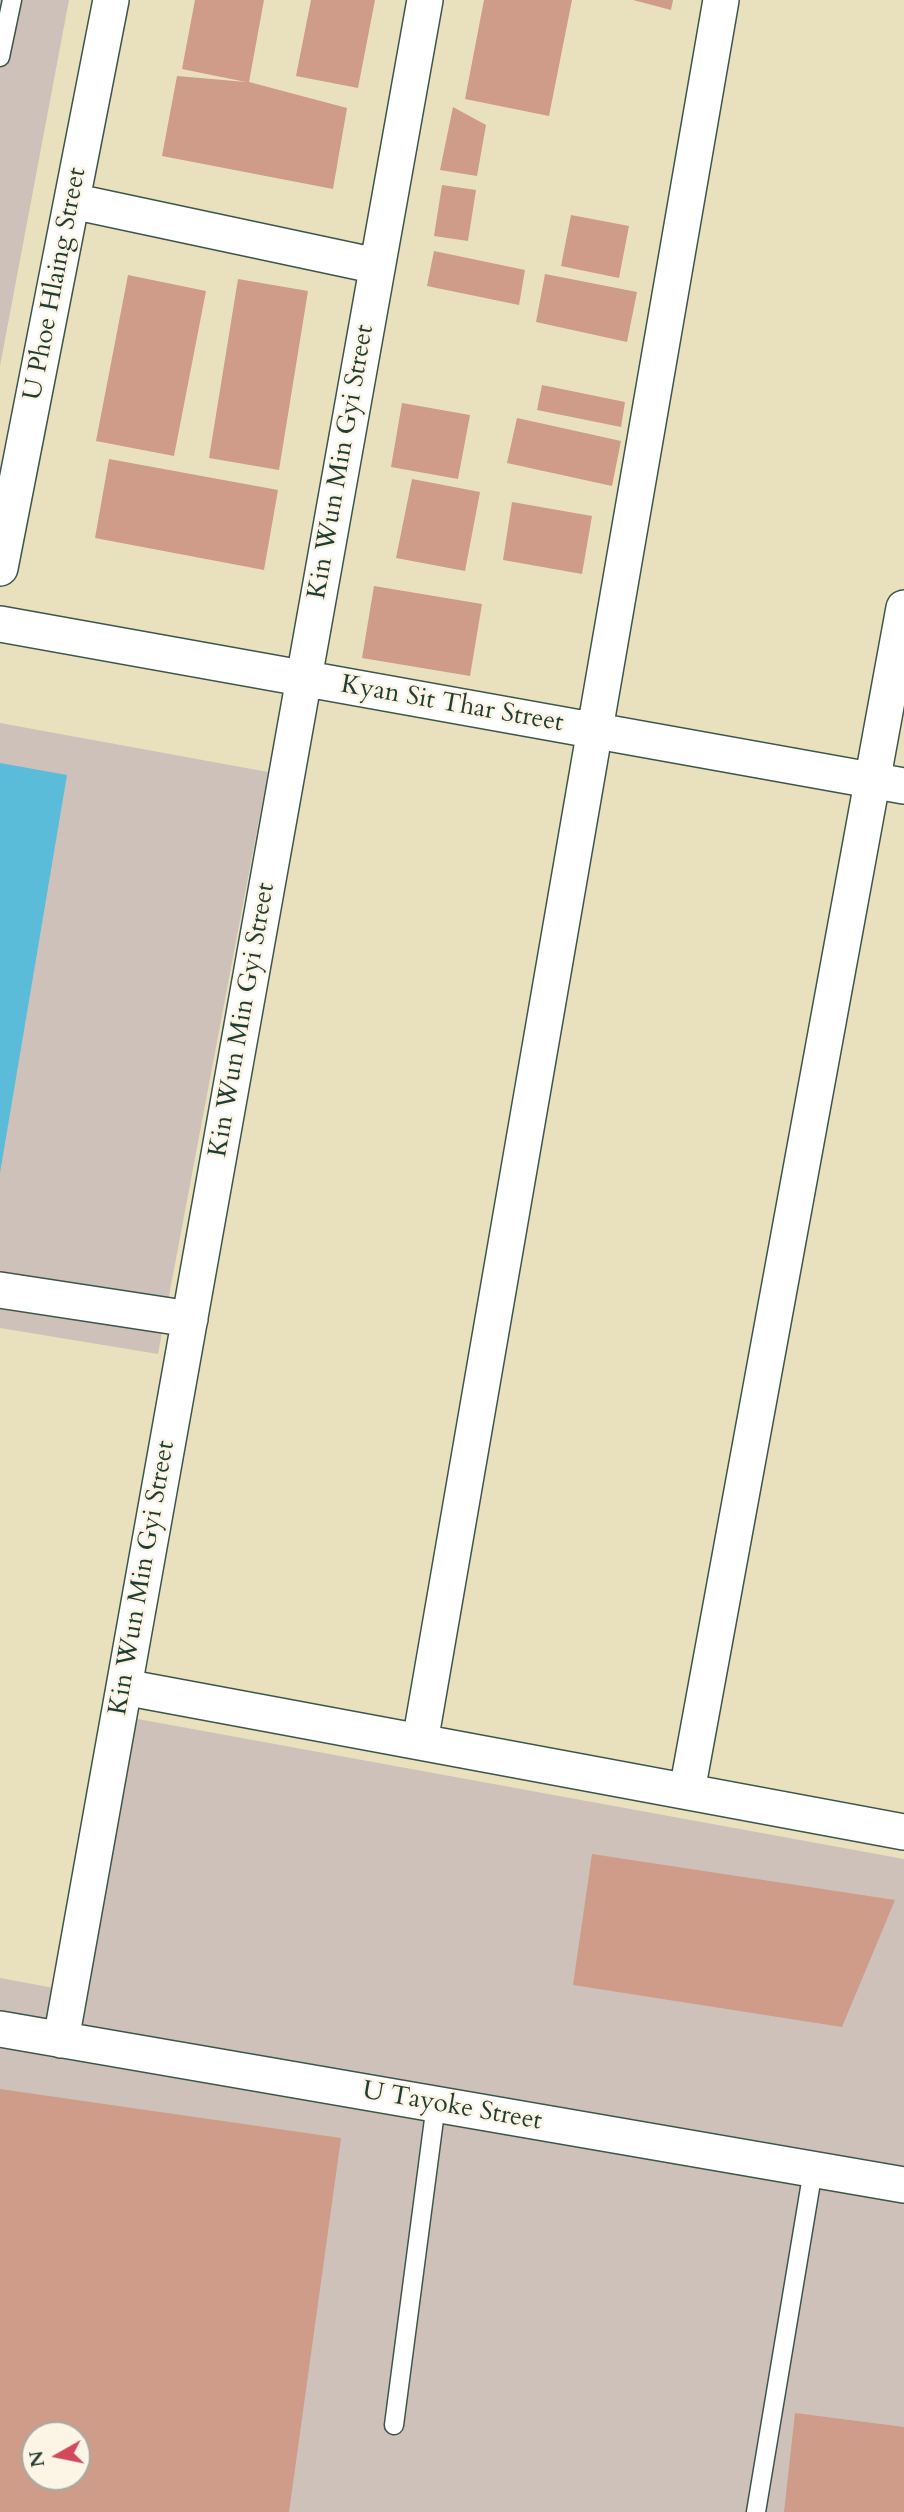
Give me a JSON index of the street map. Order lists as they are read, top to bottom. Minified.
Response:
{"streets":{"street":["U Phoe Hlaing Street","Kin Wun Min Gyi Street","Kyan Sit Thar Street","U Tayoke Street"]},"crossings":[["Kin Wun Min Gyi Street","Kyan Sit Thar Street"],["Kin Wun Min Gyi Street","U Tayoke Street"]],"north":"left"}
